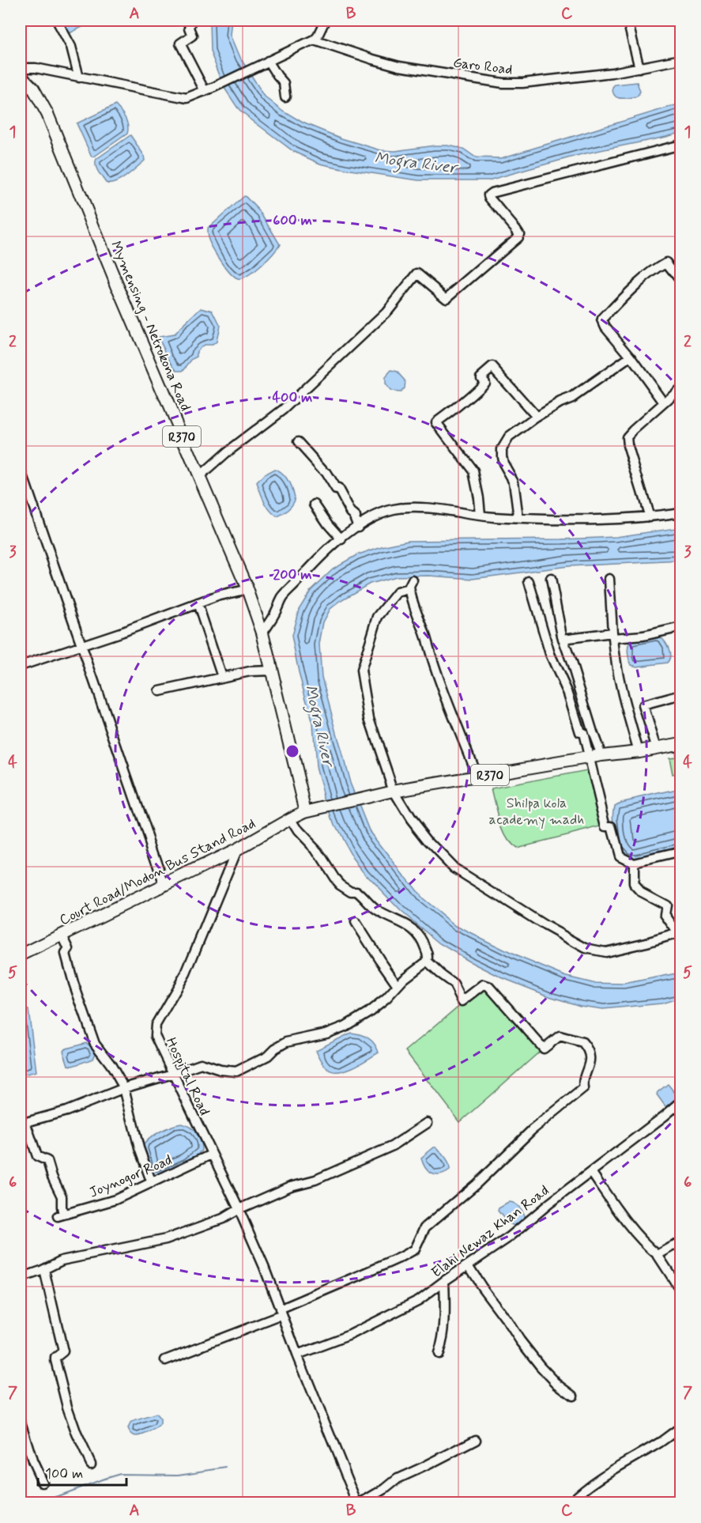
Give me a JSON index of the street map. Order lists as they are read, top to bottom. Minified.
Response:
{"streets":{"main road":["Mymensing - Netrokona Road","R370","Court Road/Modon Bus Stand Road"],"street":["Garo Road","Hospital Road","Joynogor Road","Elahi Newaz Khan Road"]},"crossings":[["Mymensing - Netrokona Road","R370"],["Mymensing - Netrokona Road","Court Road/Modon Bus Stand Road"],["R370","Court Road/Modon Bus Stand Road"],["Court Road/Modon Bus Stand Road","Hospital Road"],["Hospital Road","Joynogor Road"],["Hospital Road","Elahi Newaz Khan Road"]],"water":["Mogra River"],"parks":["Shilpa kola academy madh"],"scale_bar":"100 m","grid":{"columns":["A","B","C"],"rows":["1","2","3","4","5","6","7"]},"rings":["600 m","400 m","200 m"]}
